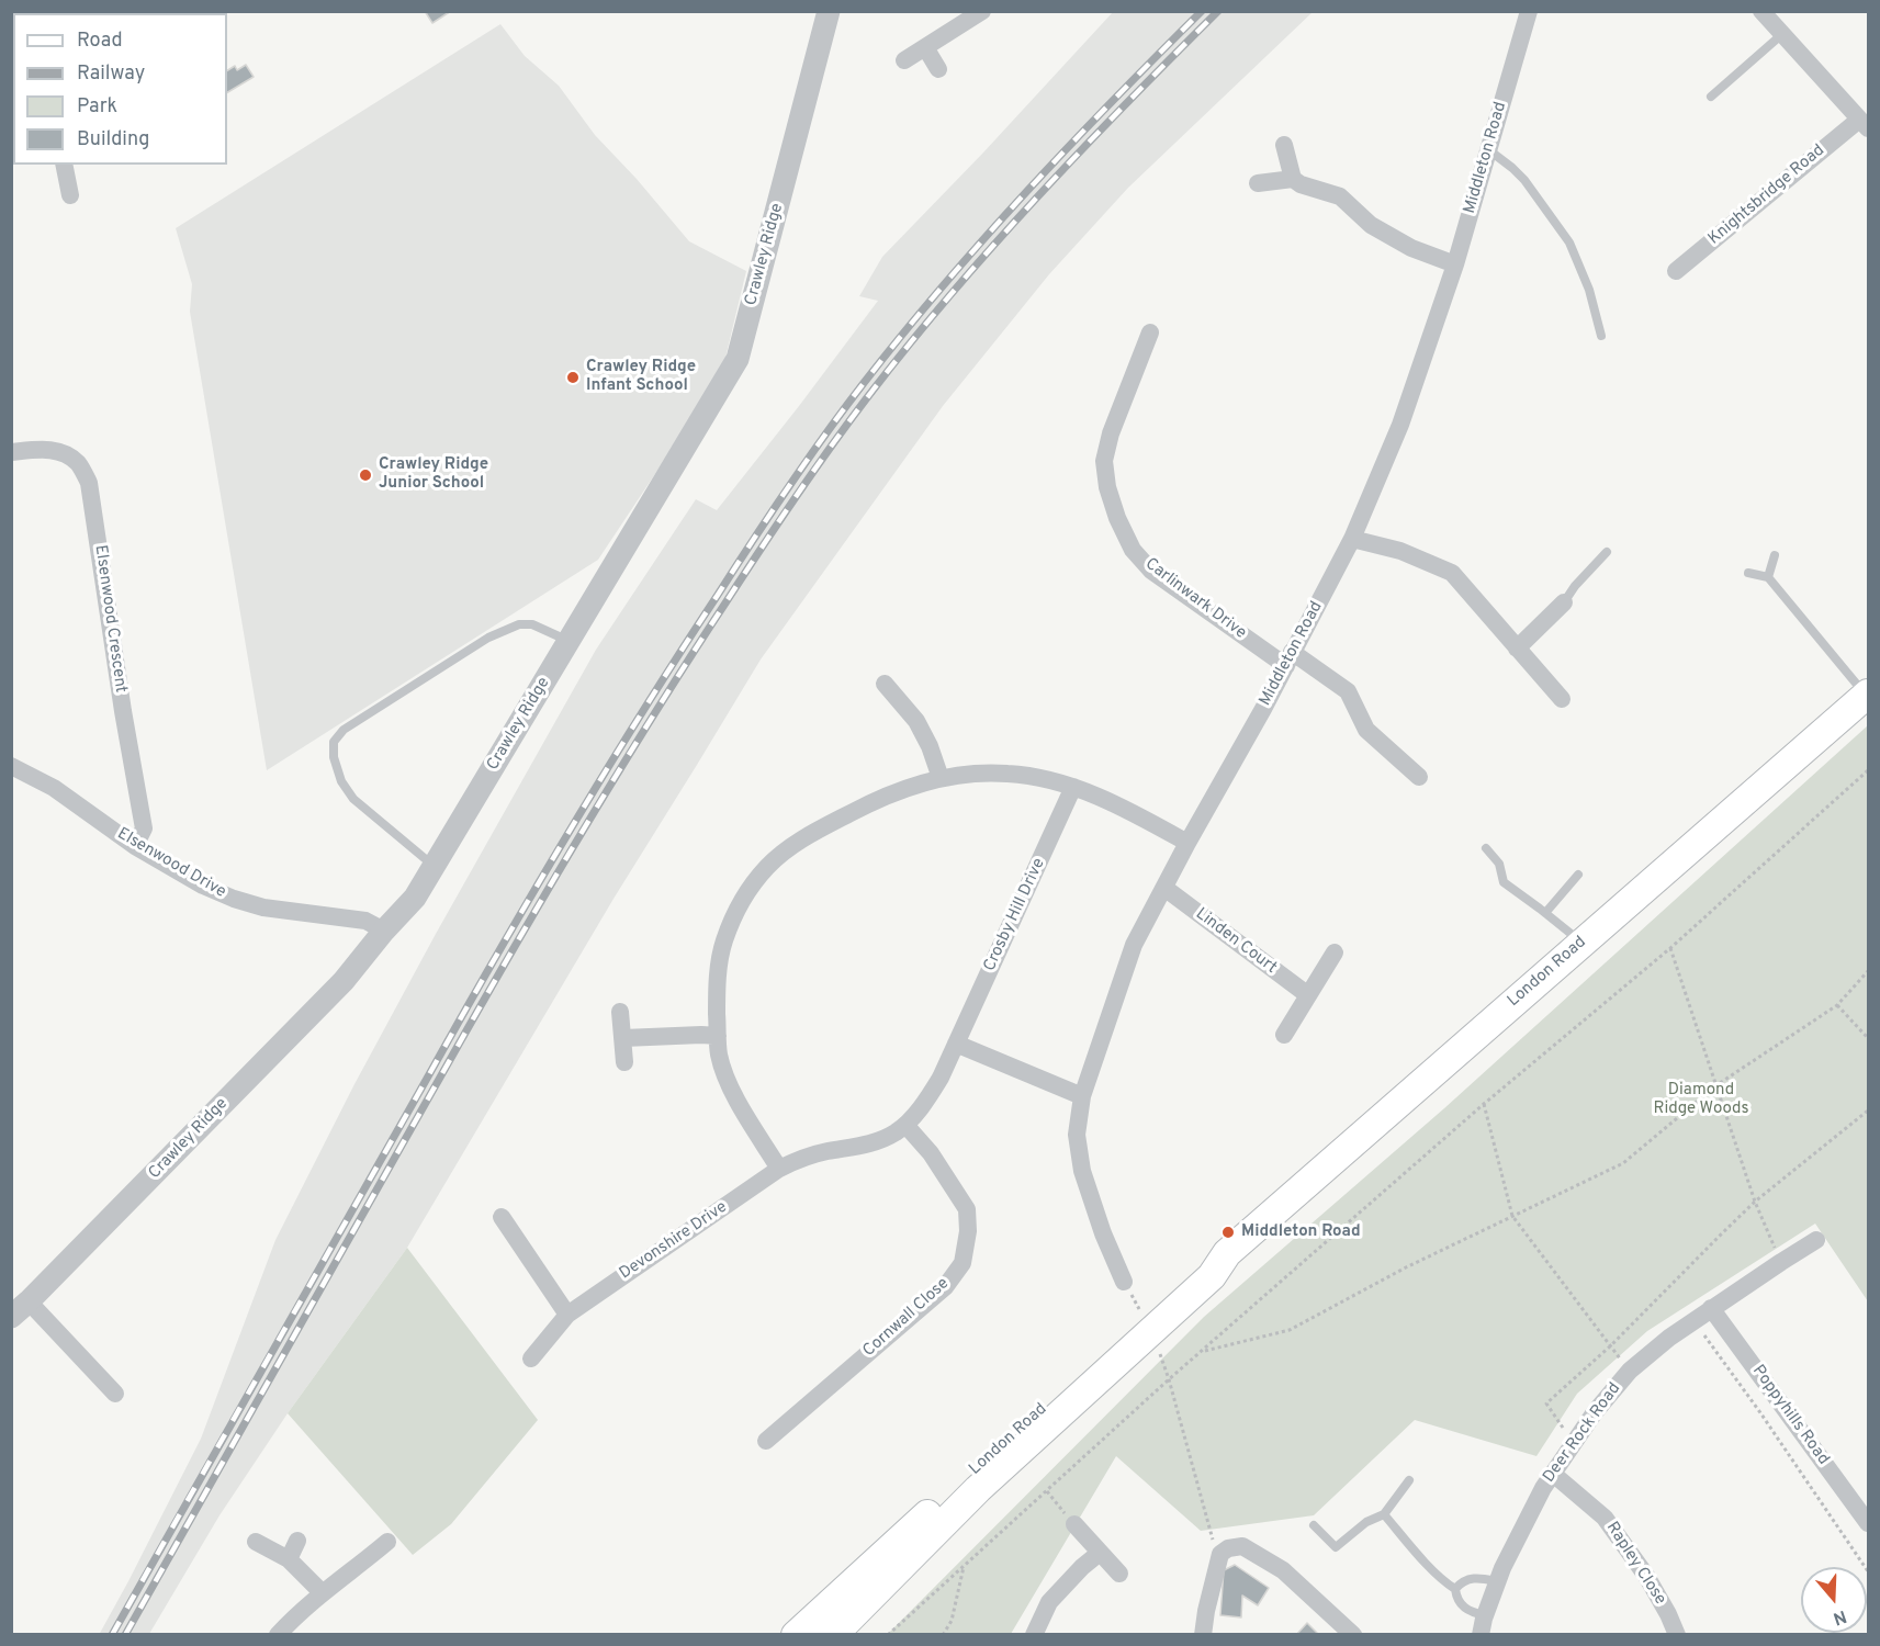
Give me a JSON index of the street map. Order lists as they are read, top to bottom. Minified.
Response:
{"streets":{"main road":["London Road"],"street":["Middleton Road","Knightsbridge Road","Crawley Ridge","Carlinwark Drive","Elsenwood Crescent","Elsenwood Drive","Crosby Hill Drive","Linden Court","Devonshire Drive","Cornwall Close","Poppyhills Road","Deer Rock Road","Rapley Close"]},"crossings":[["Middleton Road","Carlinwark Drive"],["Middleton Road","Linden Court"],["Crawley Ridge","Elsenwood Drive"],["Elsenwood Crescent","Elsenwood Drive"],["Crosby Hill Drive","Devonshire Drive"],["Crosby Hill Drive","Cornwall Close"],["Poppyhills Road","Deer Rock Road"],["Deer Rock Road","Rapley Close"]],"parks":["Diamond Ridge Woods"],"places":["Crawley Ridge Infant School","Crawley Ridge Junior School","Middleton Road"],"legend":["Road","Railway","Park","Building"],"north":"bottom"}
